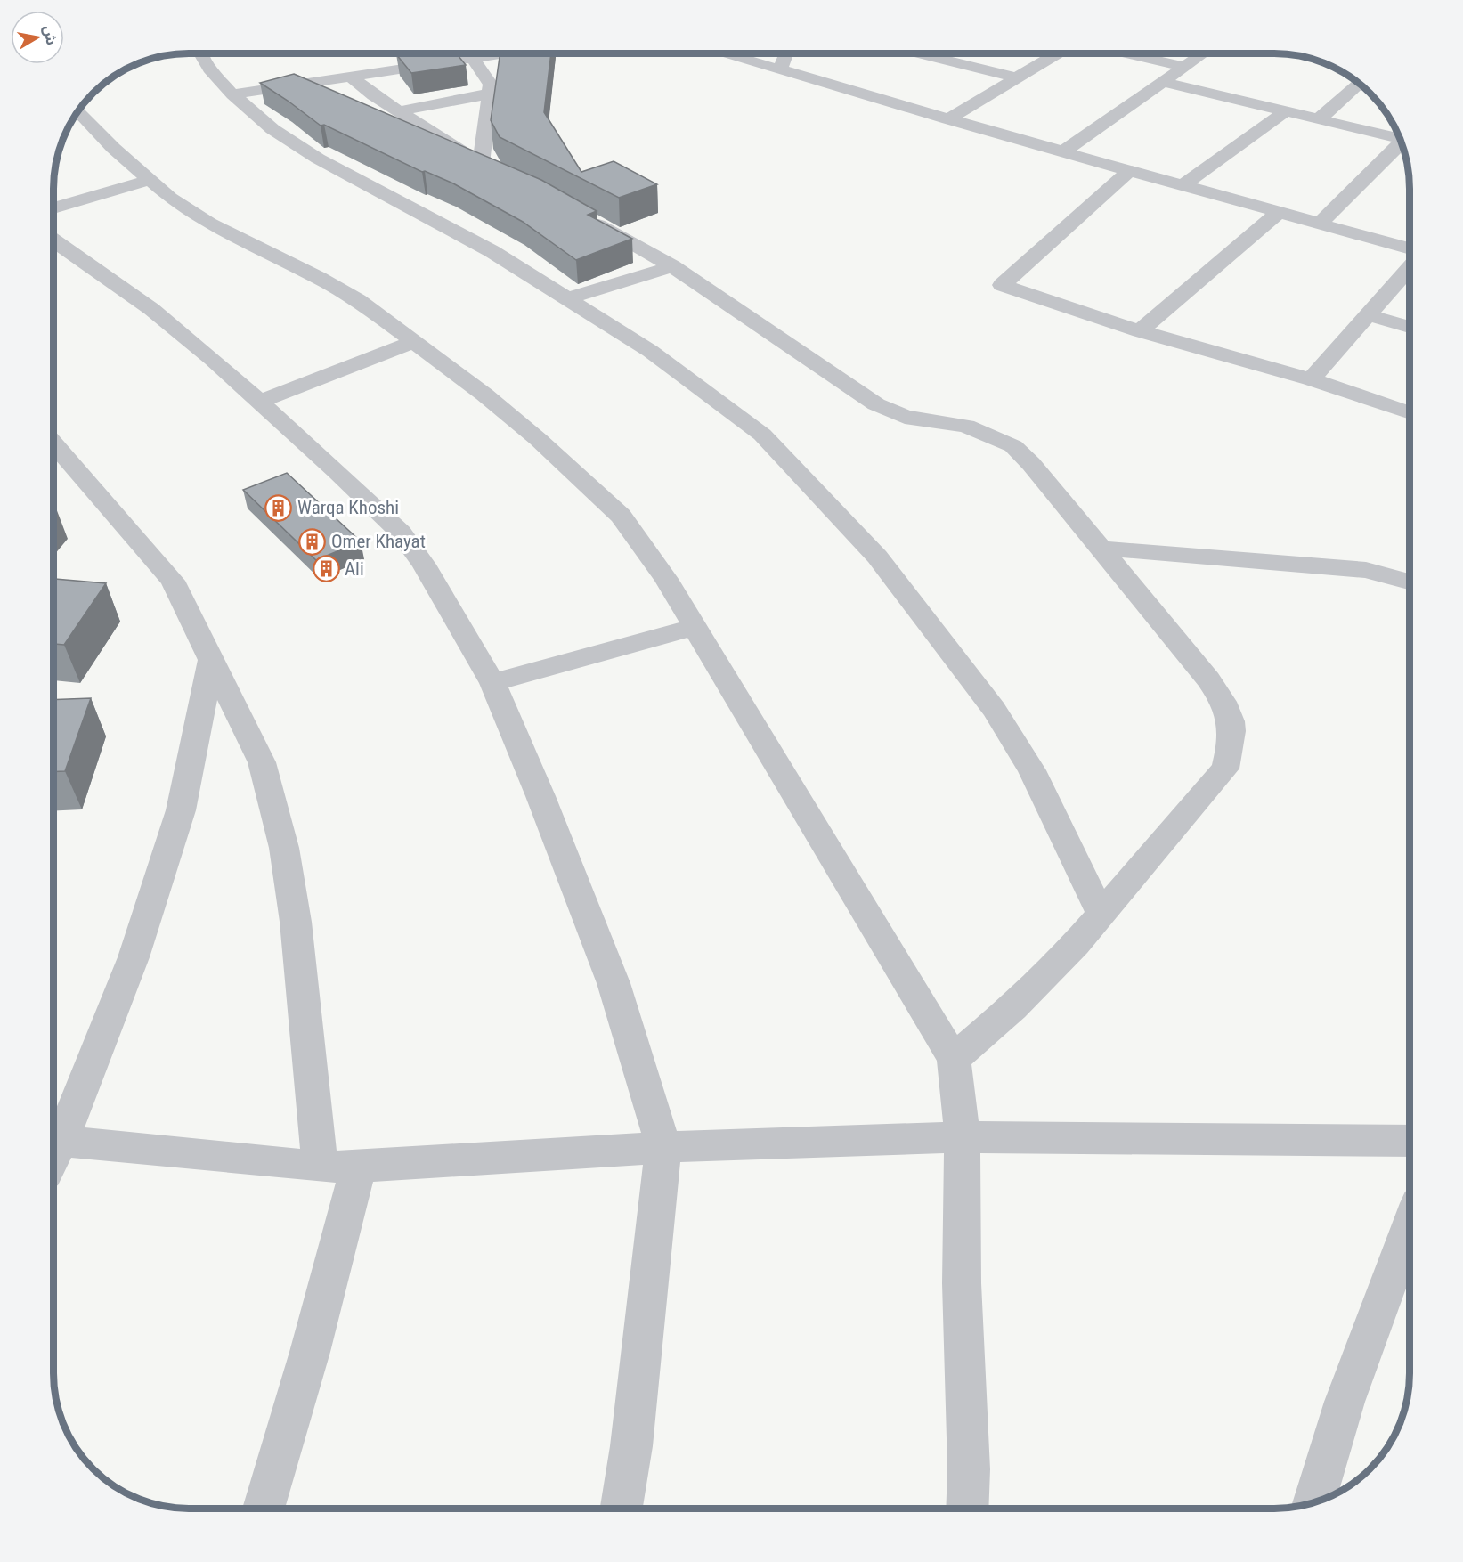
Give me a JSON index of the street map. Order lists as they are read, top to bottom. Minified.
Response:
{"places":{"building":["Warqa Khoshi","Omer Khayat","Ali"]},"north":"right"}
